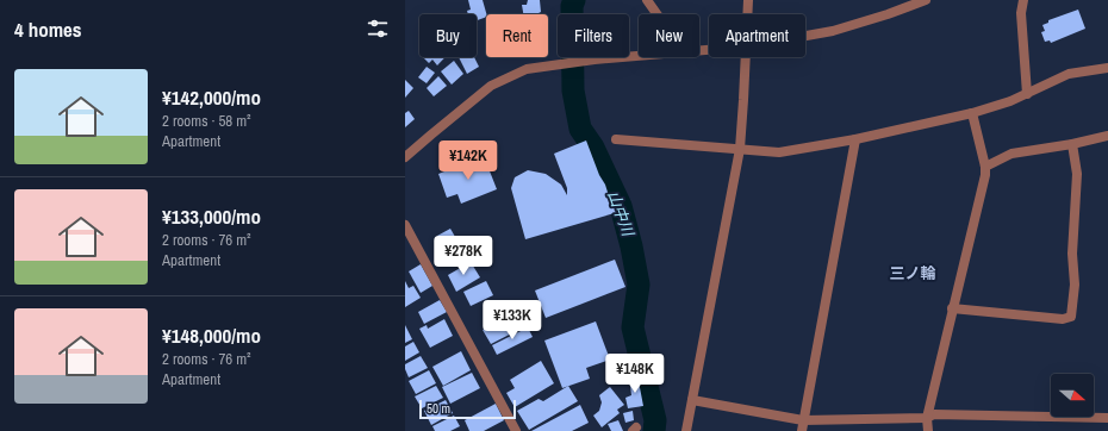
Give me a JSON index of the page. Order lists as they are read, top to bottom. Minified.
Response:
{"districts":["三ノ輪"],"water":["山中川"],"scale_bar":"50 m","north":"right","page":{"heading":"4 homes","chip":["Buy","Rent","Filters","New","Apartment"],"list":[{"name":"¥142,000/mo","note":"2 rooms · 58 m² · Apartment"},{"name":"¥133,000/mo","note":"2 rooms · 76 m² · Apartment"},{"name":"¥148,000/mo","note":"2 rooms · 76 m² · Apartment"}],"price":["¥142K","¥278K","¥133K","¥148K"],"scale":"50 m"}}
